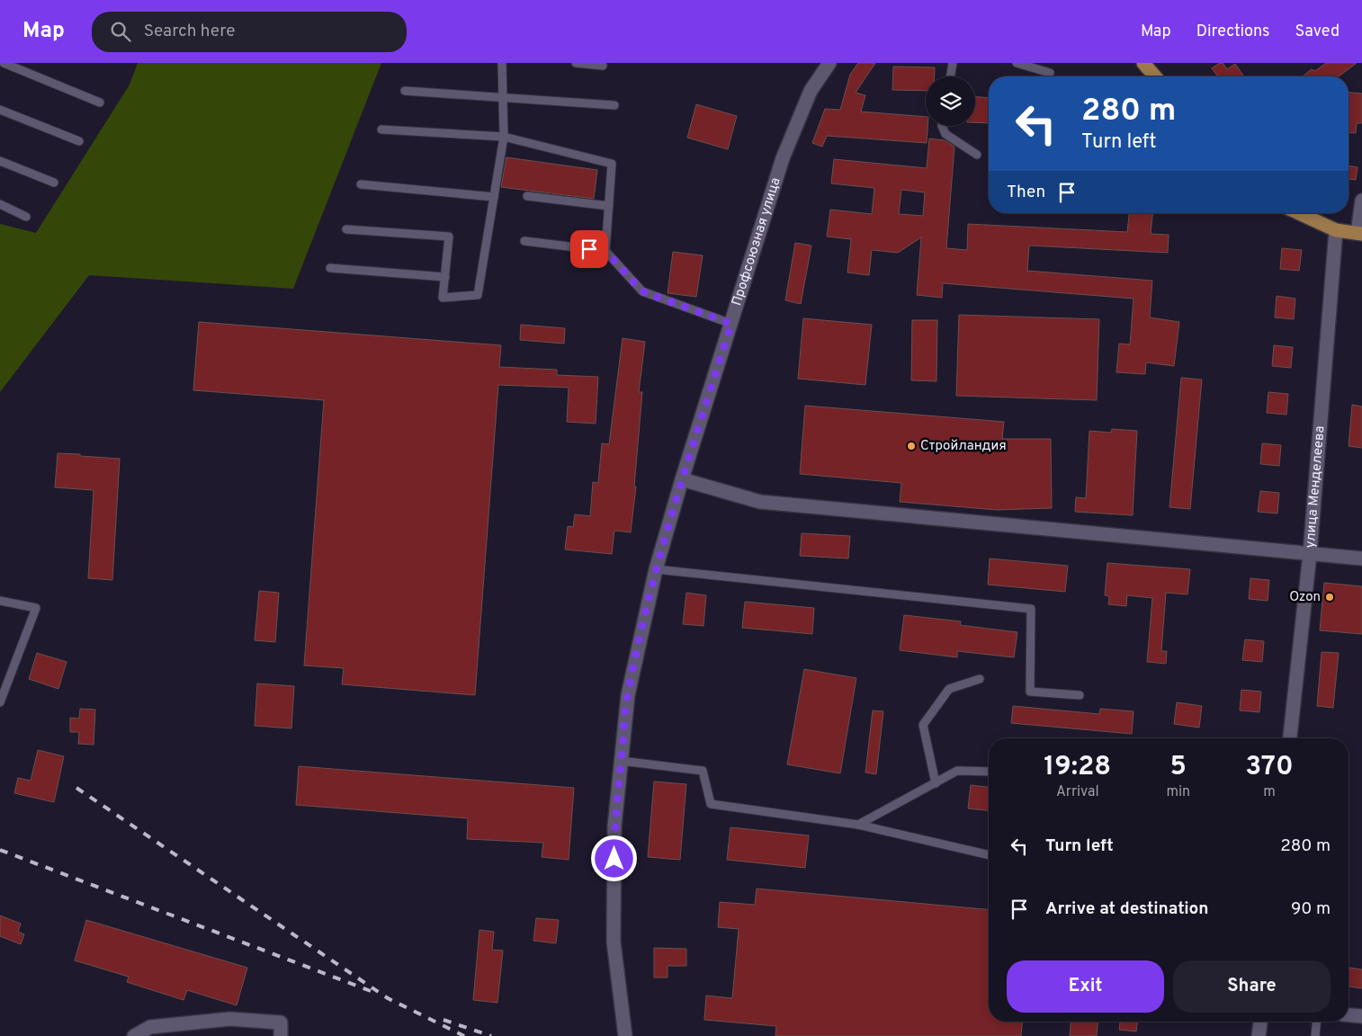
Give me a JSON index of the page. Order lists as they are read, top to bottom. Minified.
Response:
{"streets":{"street":["Профсоюзная улица","улица Менделеева"]},"places":["Стройландия","Ozon"],"page":{"header":"Map","search":"Search here","nav":["Map","Directions","Saved"],"turn":["280 m","Turn left"],"then":"Then","eta":["19:28","Arrival","5","min","370","m"],"list":[{"name":"Turn left","value":"280 m"},{"name":"Arrive at destination","value":"90 m"}],"buttons":["Exit","Share"]}}
